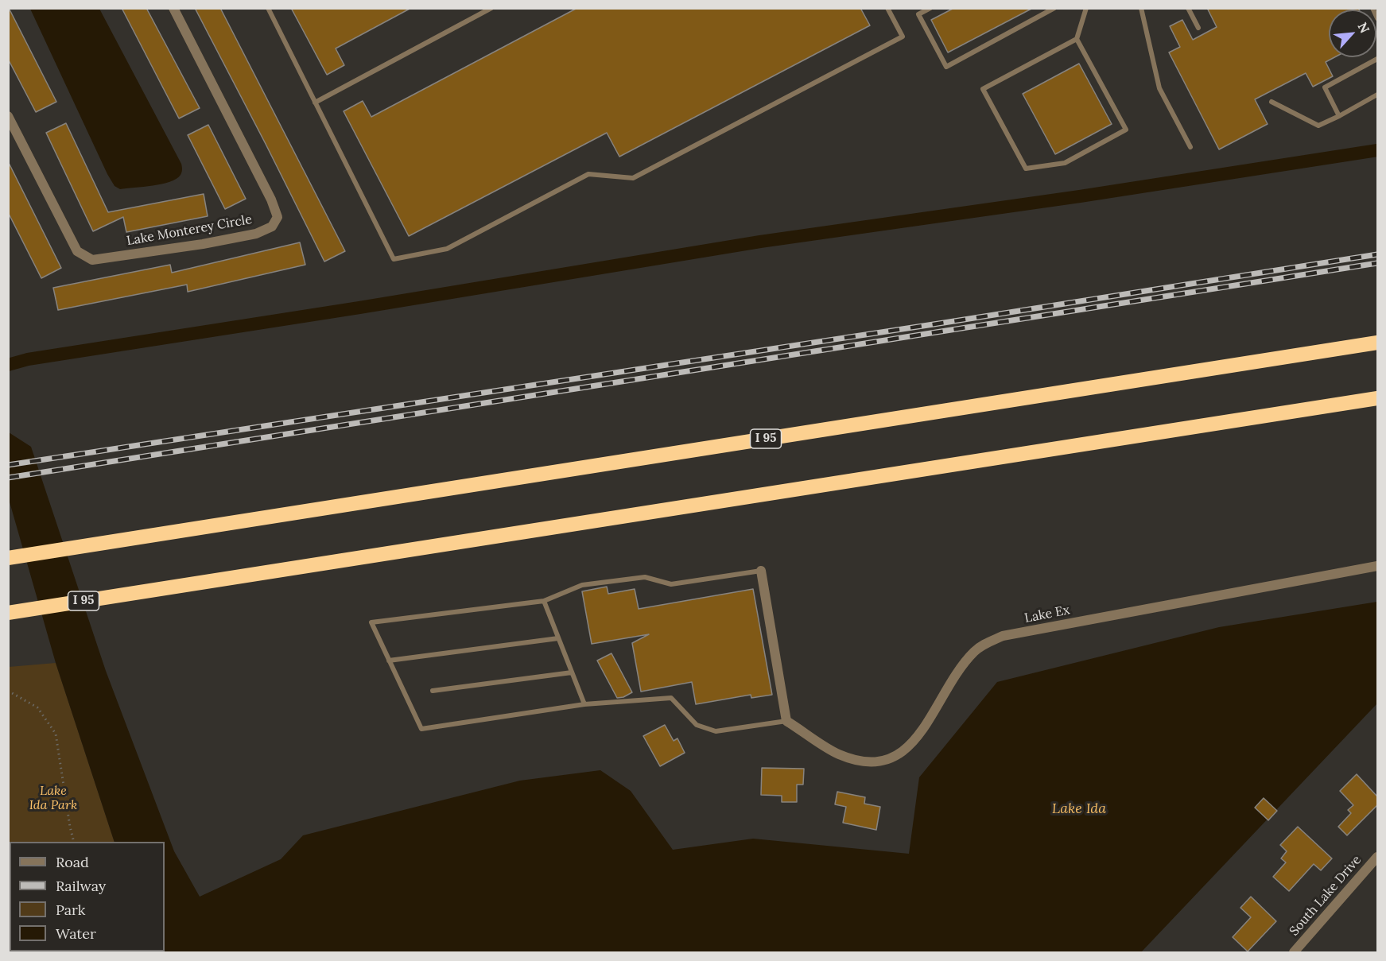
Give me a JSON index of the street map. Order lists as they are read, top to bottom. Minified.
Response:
{"streets":{"highway":["I 95"],"street":["Lake Monterey Circle","Lake Ex","South Lake Drive"]},"water":["Lake Ida"],"parks":["Lake Ida Park"],"legend":["Road","Railway","Park","Water"],"north":"top right"}
